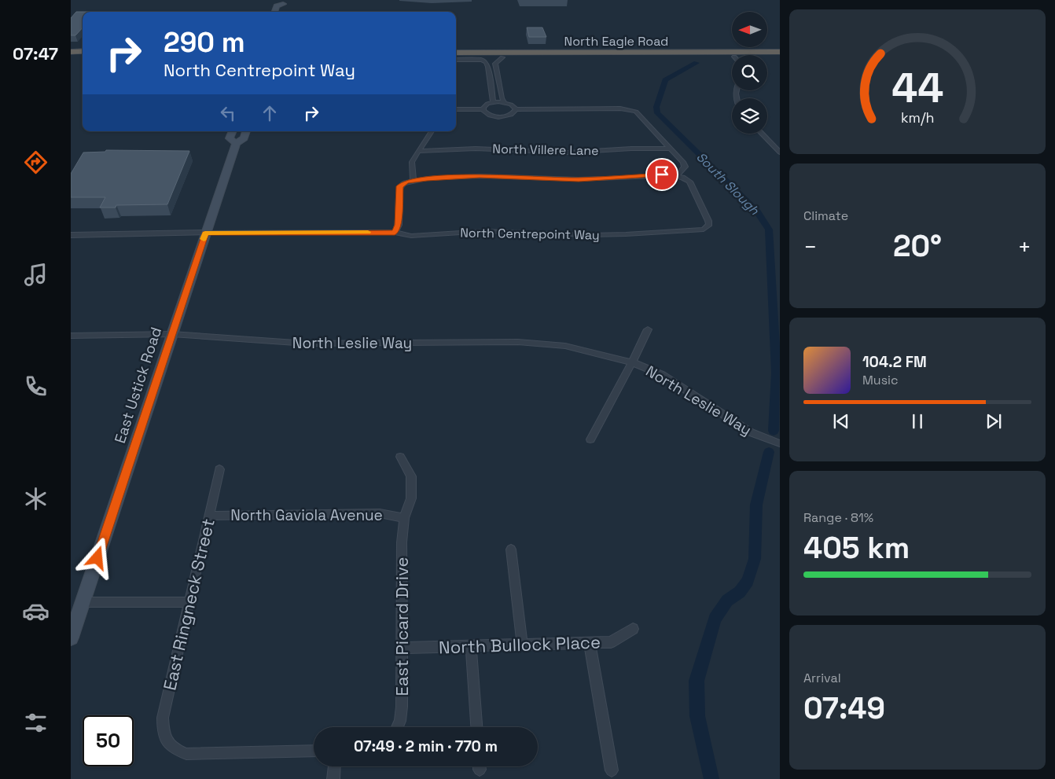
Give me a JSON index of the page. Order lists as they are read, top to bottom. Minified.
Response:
{"streets":{"highway":["North Eagle Road"],"main road":["East Ustick Road"],"street":["North Villere Lane","North Centrepoint Way","North Leslie Way","North Gaviola Avenue","East Ringneck Street","East Picard Drive","North Bullock Place"]},"crossings":[["North Centrepoint Way","East Ustick Road"],["North Leslie Way","East Ustick Road"],["North Gaviola Avenue","East Ringneck Street"],["North Gaviola Avenue","East Picard Drive"],["East Picard Drive","North Bullock Place"]],"water":["South Slough"],"north":"left","page":{"tabs":"07:47","turn":["290 m","North Centrepoint Way"],"tile":["Climate",["Range · 81%","405 km"],["Arrival","07:49"]],"heat":["−","20°","+"],"song":["104.2 FM","Music"],"limit":"50","trip":"07:49 · 2 min · 770 m","gauge":["44","km/h"]}}
